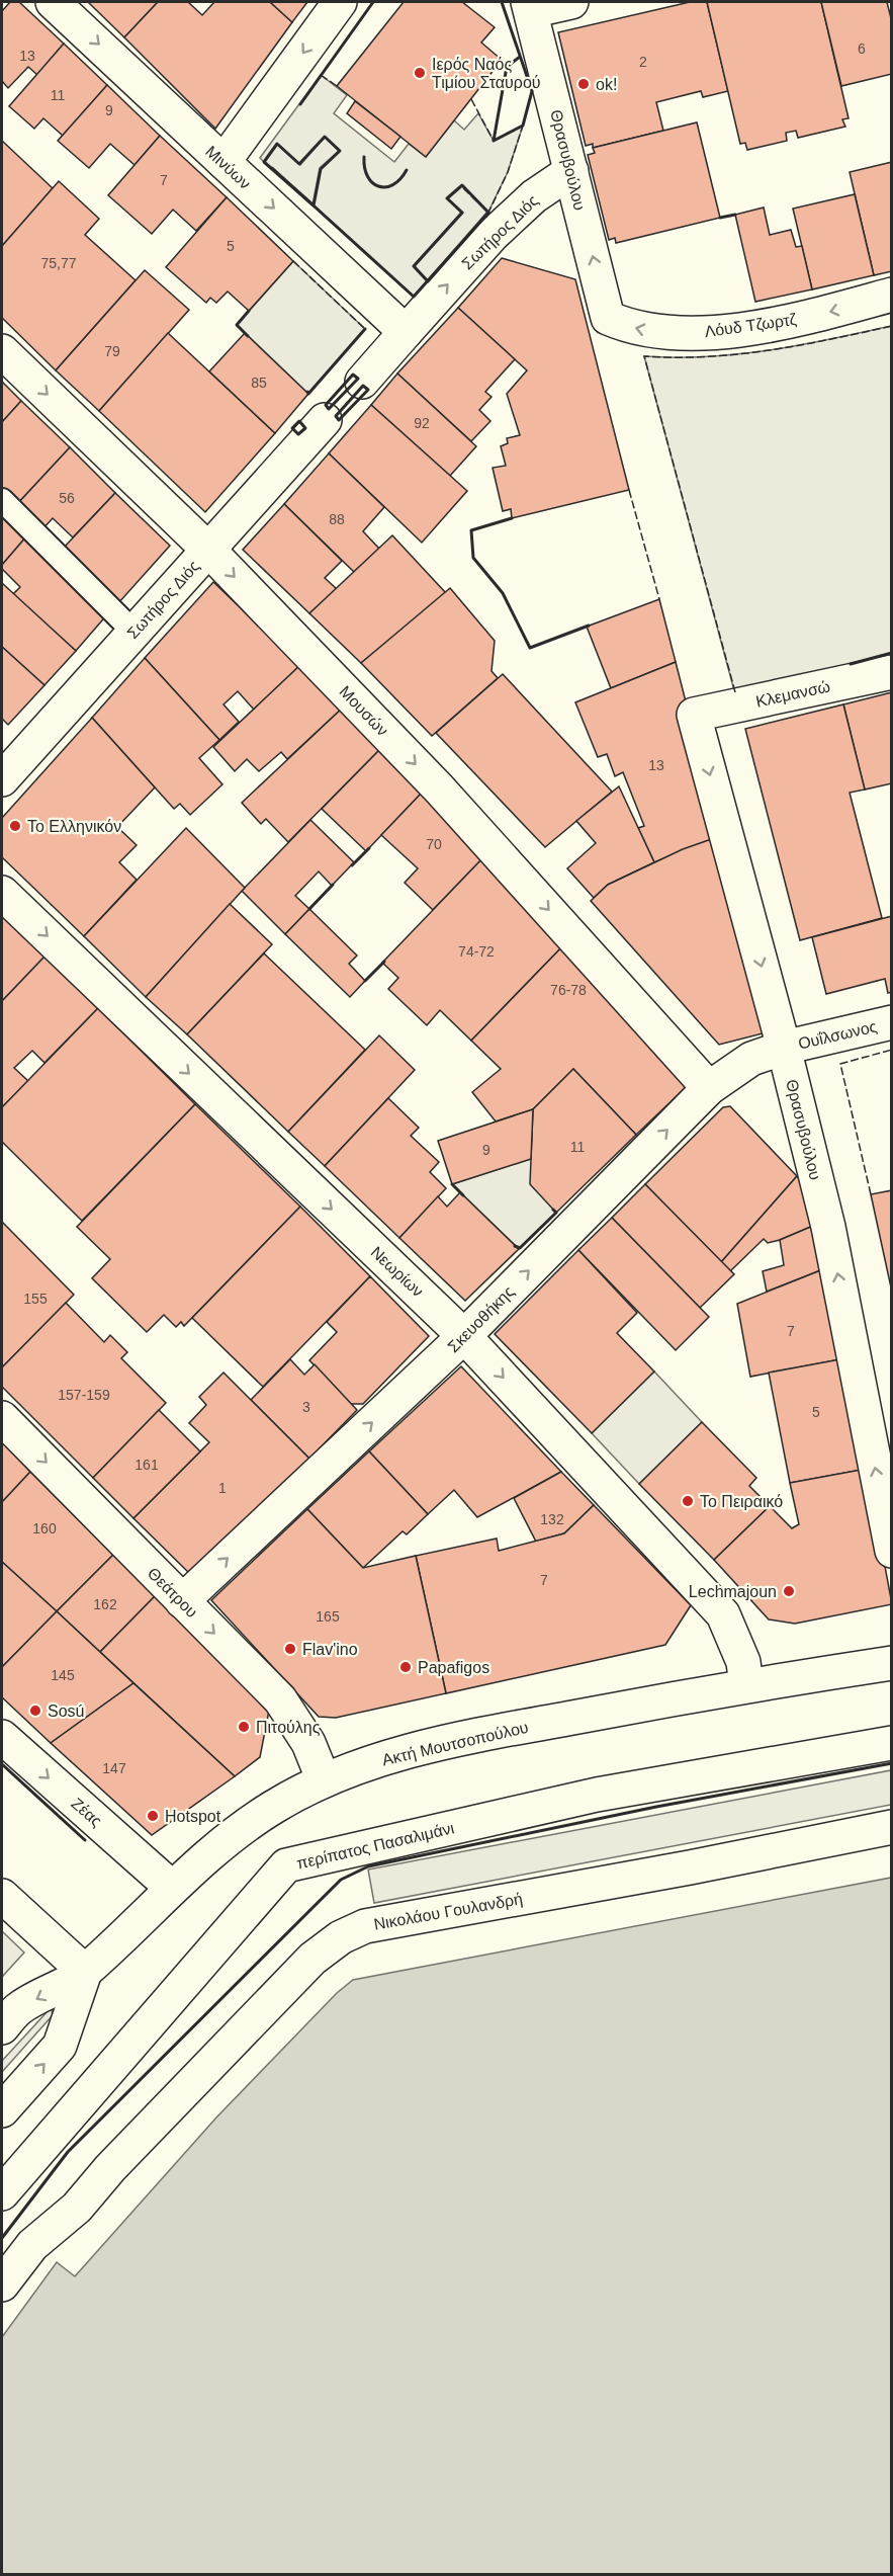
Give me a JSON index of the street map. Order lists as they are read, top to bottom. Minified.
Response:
{"streets":{"street":["Θρασυβούλου","Μινύων","Σωτήρος Διός","Λόυδ Τζωρτζ","Κλεμανσώ","Μουσών","Ουΐλσωνος","Νεωρίων","Σκευοθήκης","Θεάτρου","Ακτή Μουτσοπούλου","Ζέας","περίπατος Πασαλιμάνι","Νικολάου Γουλανδρή"]},"crossings":[["Θρασυβούλου","Σωτήρος Διός"],["Θρασυβούλου","Λόυδ Τζωρτζ"],["Θρασυβούλου","Κλεμανσώ"],["Θρασυβούλου","Ουΐλσωνος"],["Θρασυβούλου","Σκευοθήκης"],["Μινύων","Σωτήρος Διός"],["Σωτήρος Διός","Μουσών"],["Μουσών","Σκευοθήκης"],["Ουΐλσωνος","Σκευοθήκης"],["Νεωρίων","Σκευοθήκης"],["Νεωρίων","Ακτή Μουτσοπούλου"],["Σκευοθήκης","Θεάτρου"],["Θεάτρου","Ακτή Μουτσοπούλου"],["Ακτή Μουτσοπούλου","Ζέας"]],"one_way":["Μινύων","Λόυδ Τζωρτζ","Μουσών","Νεωρίων","Σκευοθήκης","Θεάτρου"],"places":["Ιερός Ναός Τιμίου Σταυρού","ok!","Το Ελληνικόν","Το Πειραικό","Lechmajoun","Flav'ino","Papafigos","Sosú","Πιτούλης","Hotspot"],"house_numbers":["6","13","2","11","9","7","5","75,77","79","85","92","56","88","13","70","74-72","76-78","11","9","155","7","157-159","3","5","161","1","132","160","7","162","165","145","147"]}
